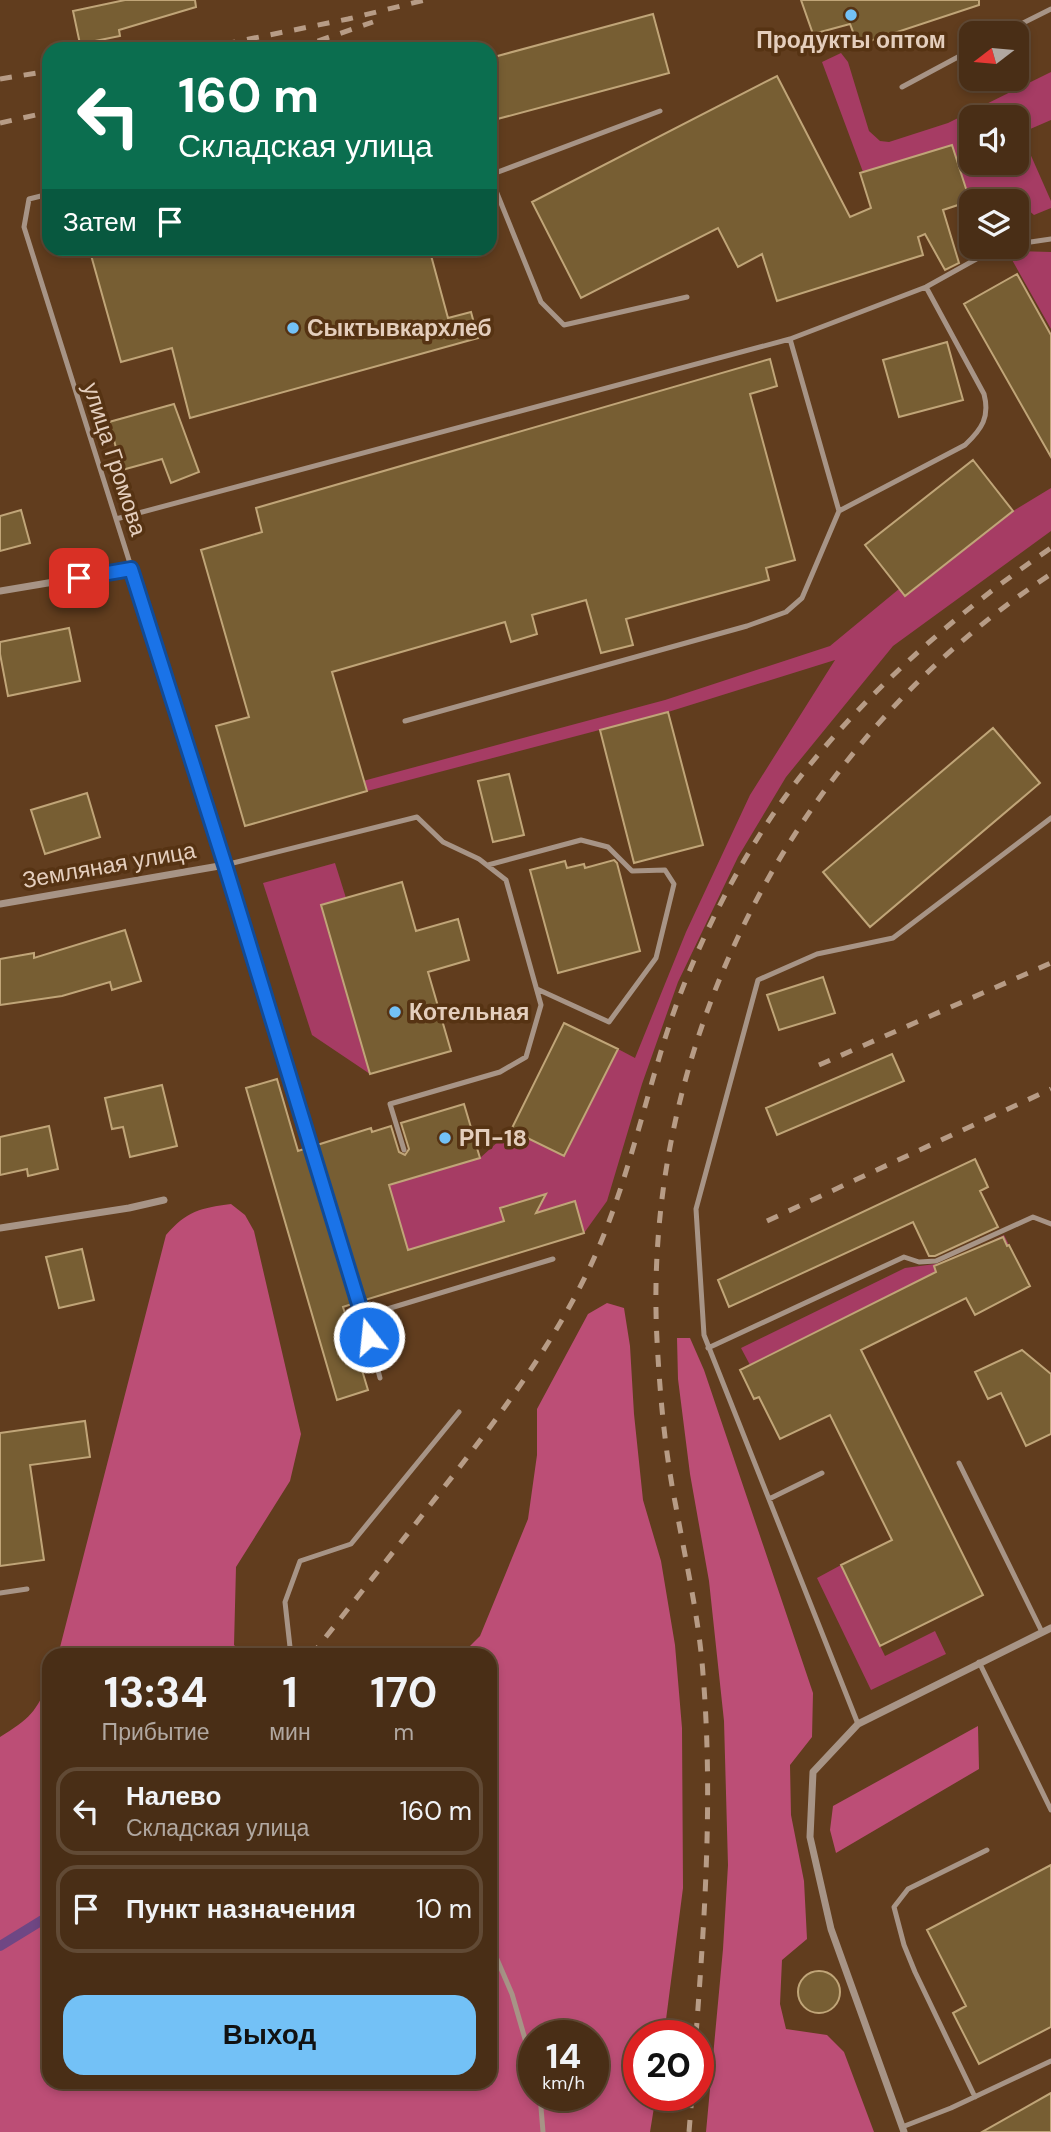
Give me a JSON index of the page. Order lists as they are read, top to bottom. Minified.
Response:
{"streets":{"street":["Земляная улица"],"lane":["улица Громова"]},"crossings":[["улица Громова","Земляная улица"]],"places":["Продукты оптом","Сыктывкархлеб","Котельная","РП-18"],"north":"left","page":{"turn":["160 m","Складская улица"],"then":"Затем","eta":["13:34","Прибытие","1","мин","170","m"],"list":[{"name":"Налево","note":"Складская улица","value":"160 m"},{"name":"Пункт назначения","value":"10 m"}],"buttons":"Выход","speed":"14 km/h","limit":"20"}}
